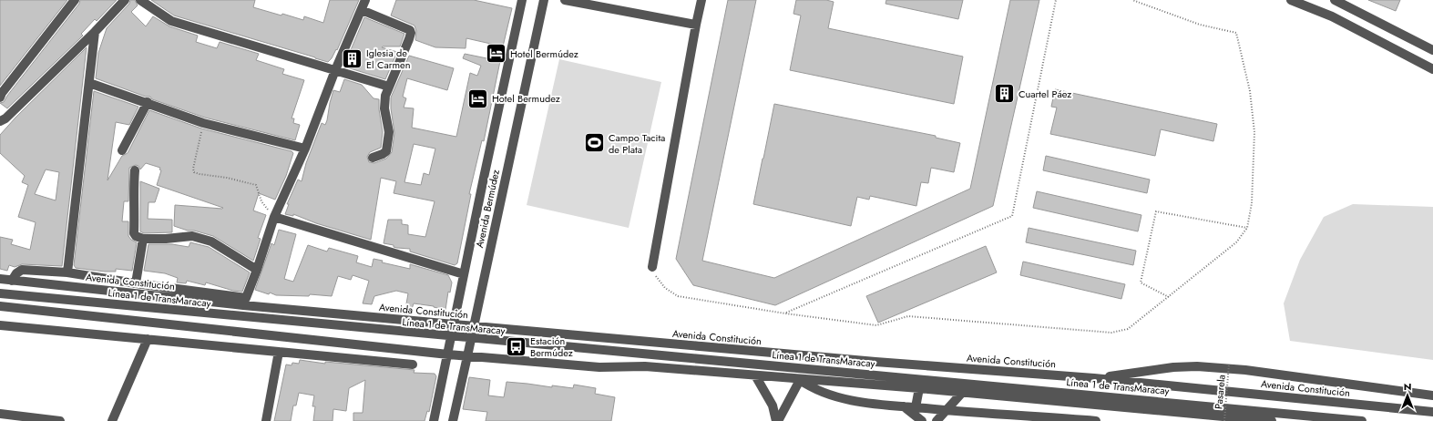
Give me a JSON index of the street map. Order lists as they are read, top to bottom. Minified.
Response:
{"streets":{"street":["Avenida Bermúdez","Avenida Constitución","Línea 1 de TransMaracay"],"path":["Pasarela"]},"crossings":[["Avenida Bermúdez","Avenida Constitución"],["Avenida Bermúdez","Línea 1 de TransMaracay"]],"places":{"hotel":["Hotel Bermúdez","Hotel Bermudez"],"building":["Iglesia de El Carmen","Cuartel Páez"],"sports":["Campo Tacita de Plata"],"bus stop":["Estación Bermúdez"]},"north":"top"}
